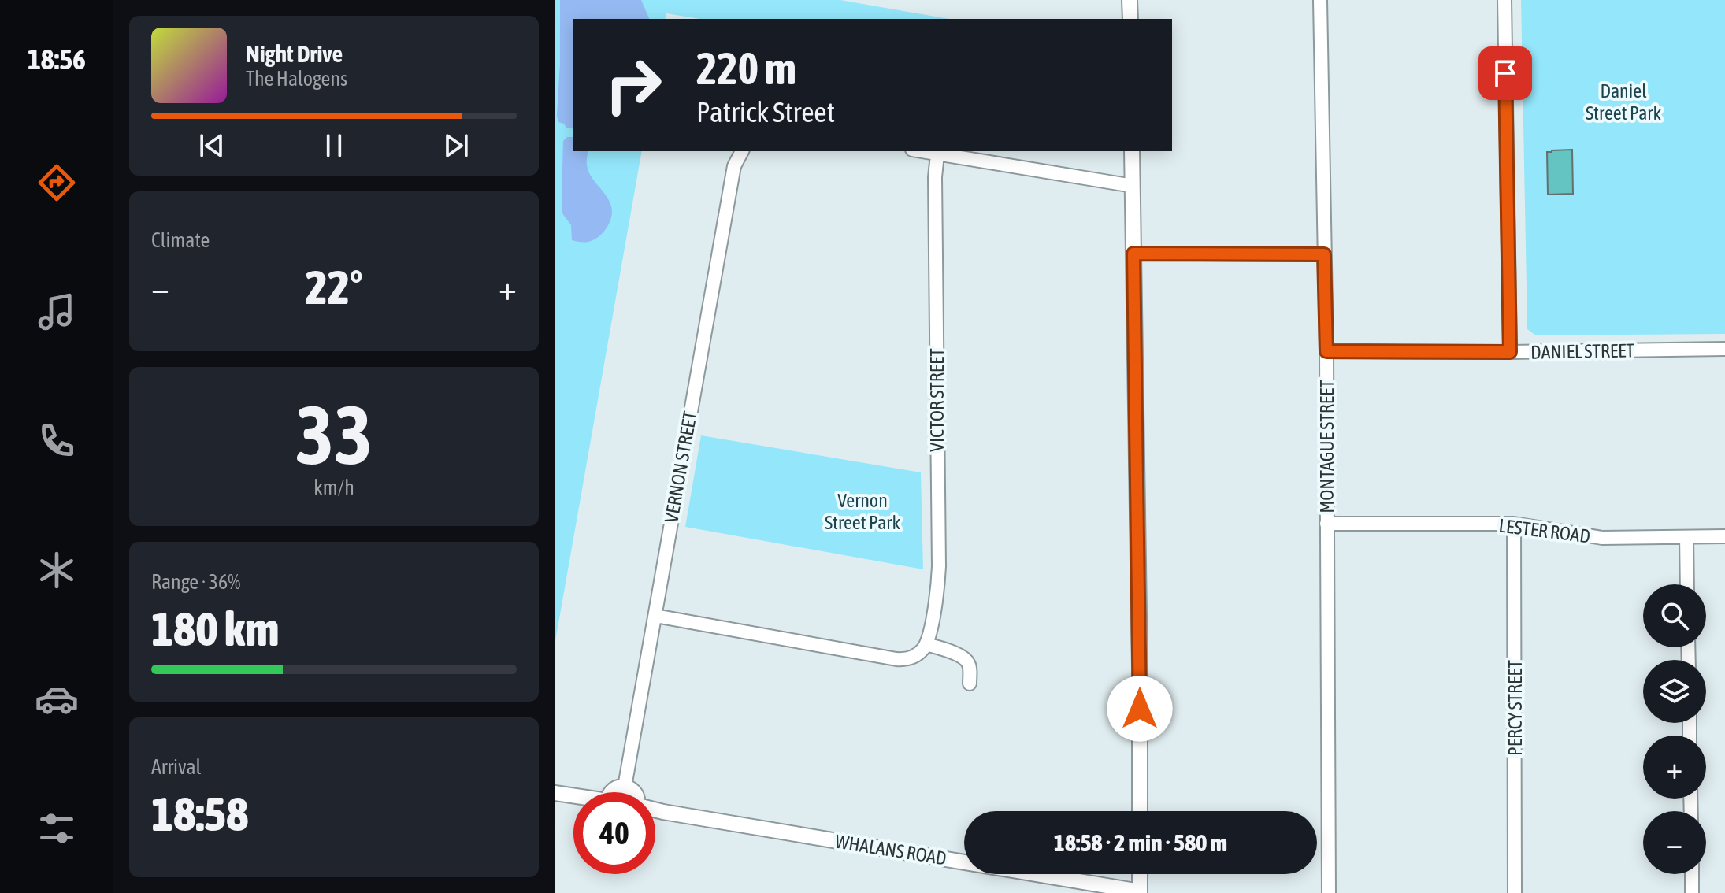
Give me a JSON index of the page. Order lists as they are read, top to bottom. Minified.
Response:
{"streets":{"street":["DANIEL STREET","VICTOR STREET","MONTAGUE STREET","VERNON STREET","LESTER ROAD","PERCY STREET","WHALANS ROAD"]},"crossings":[["DANIEL STREET","MONTAGUE STREET"],["MONTAGUE STREET","LESTER ROAD"],["LESTER ROAD","PERCY STREET"]],"parks":["Daniel Street Park","Vernon Street Park"],"page":{"tabs":"18:56","turn":["220 m","Patrick Street"],"song":["Night Drive","The Halogens"],"tile":["Climate",["33","km/h"],["Range · 36%","180 km"],["Arrival","18:58"]],"heat":["−","22°","+"],"map_buttons":["+","−"],"limit":"40","trip":"18:58 · 2 min · 580 m"}}
